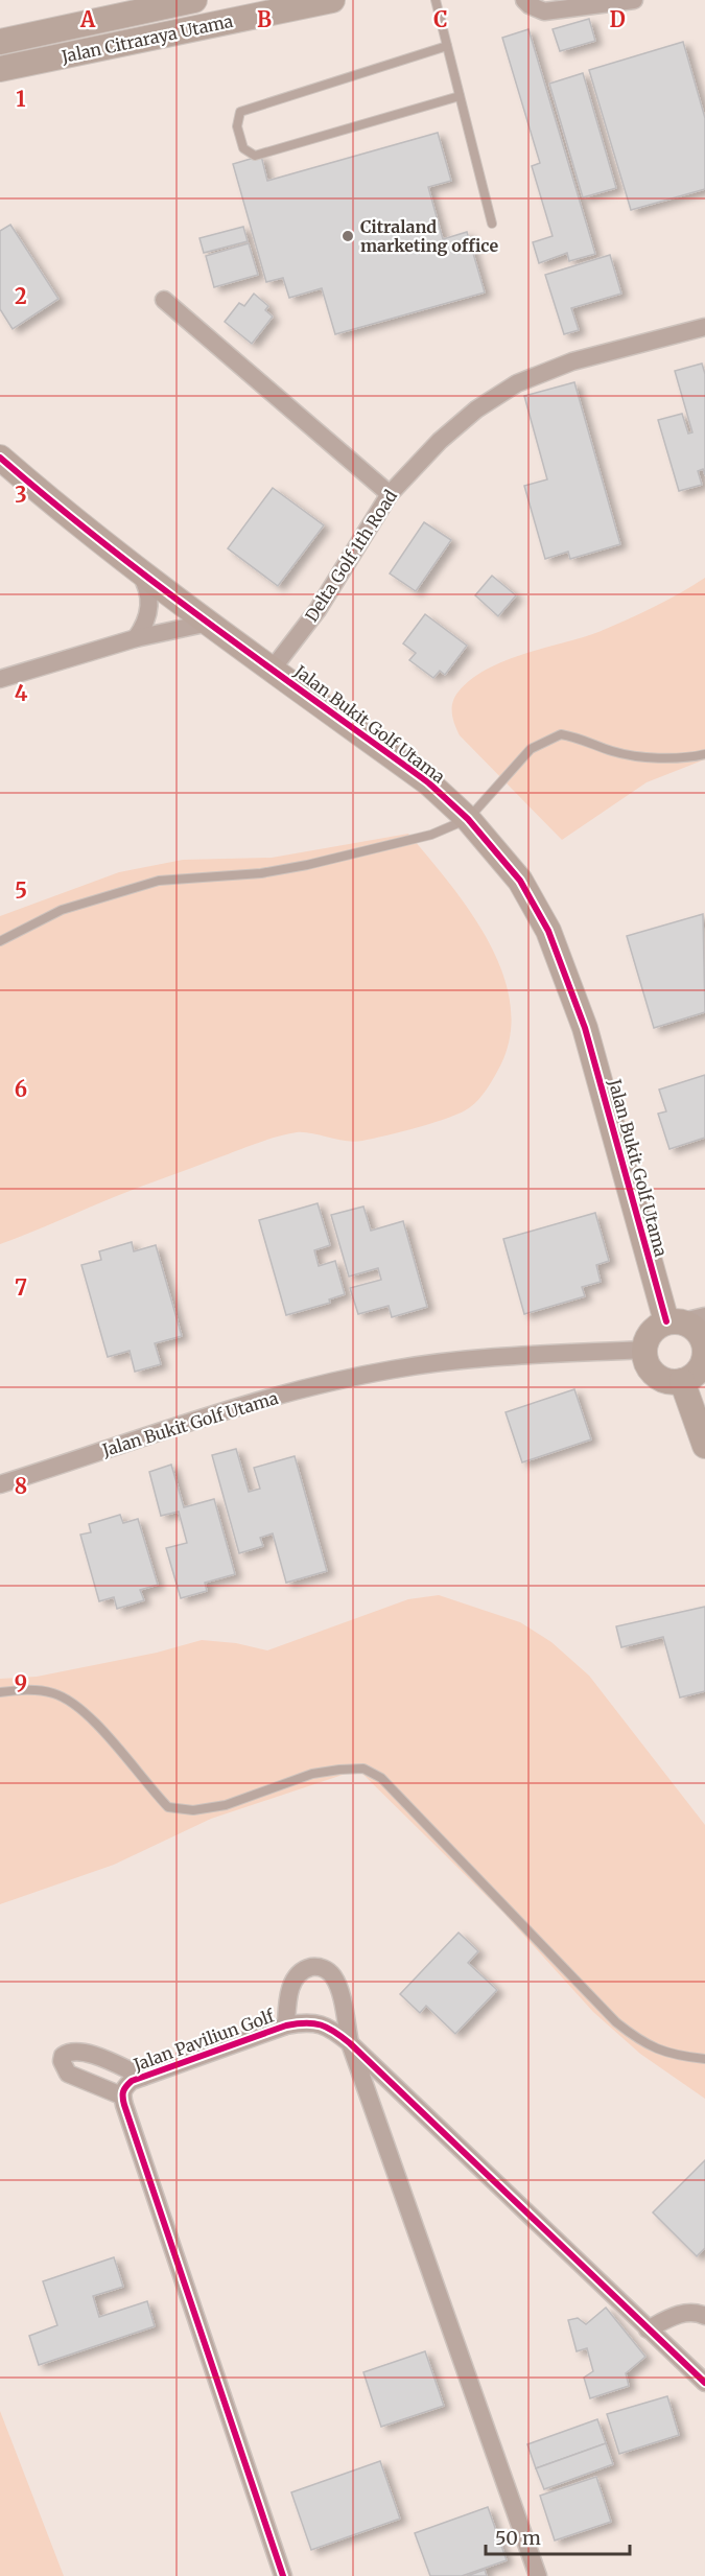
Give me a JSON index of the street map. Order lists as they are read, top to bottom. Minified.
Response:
{"streets":{"street":["Jalan Citraraya Utama","Delta Golf 1th Road","Jalan Bukit Golf Utama","Jalan Paviliun Golf"]},"crossings":[["Delta Golf 1th Road","Jalan Bukit Golf Utama"]],"places":["Citraland marketing office"],"scale_bar":"50 m","grid":{"columns":["A","B","C","D"],"rows":["1","2","3","4","5","6","7","8","9"]}}
